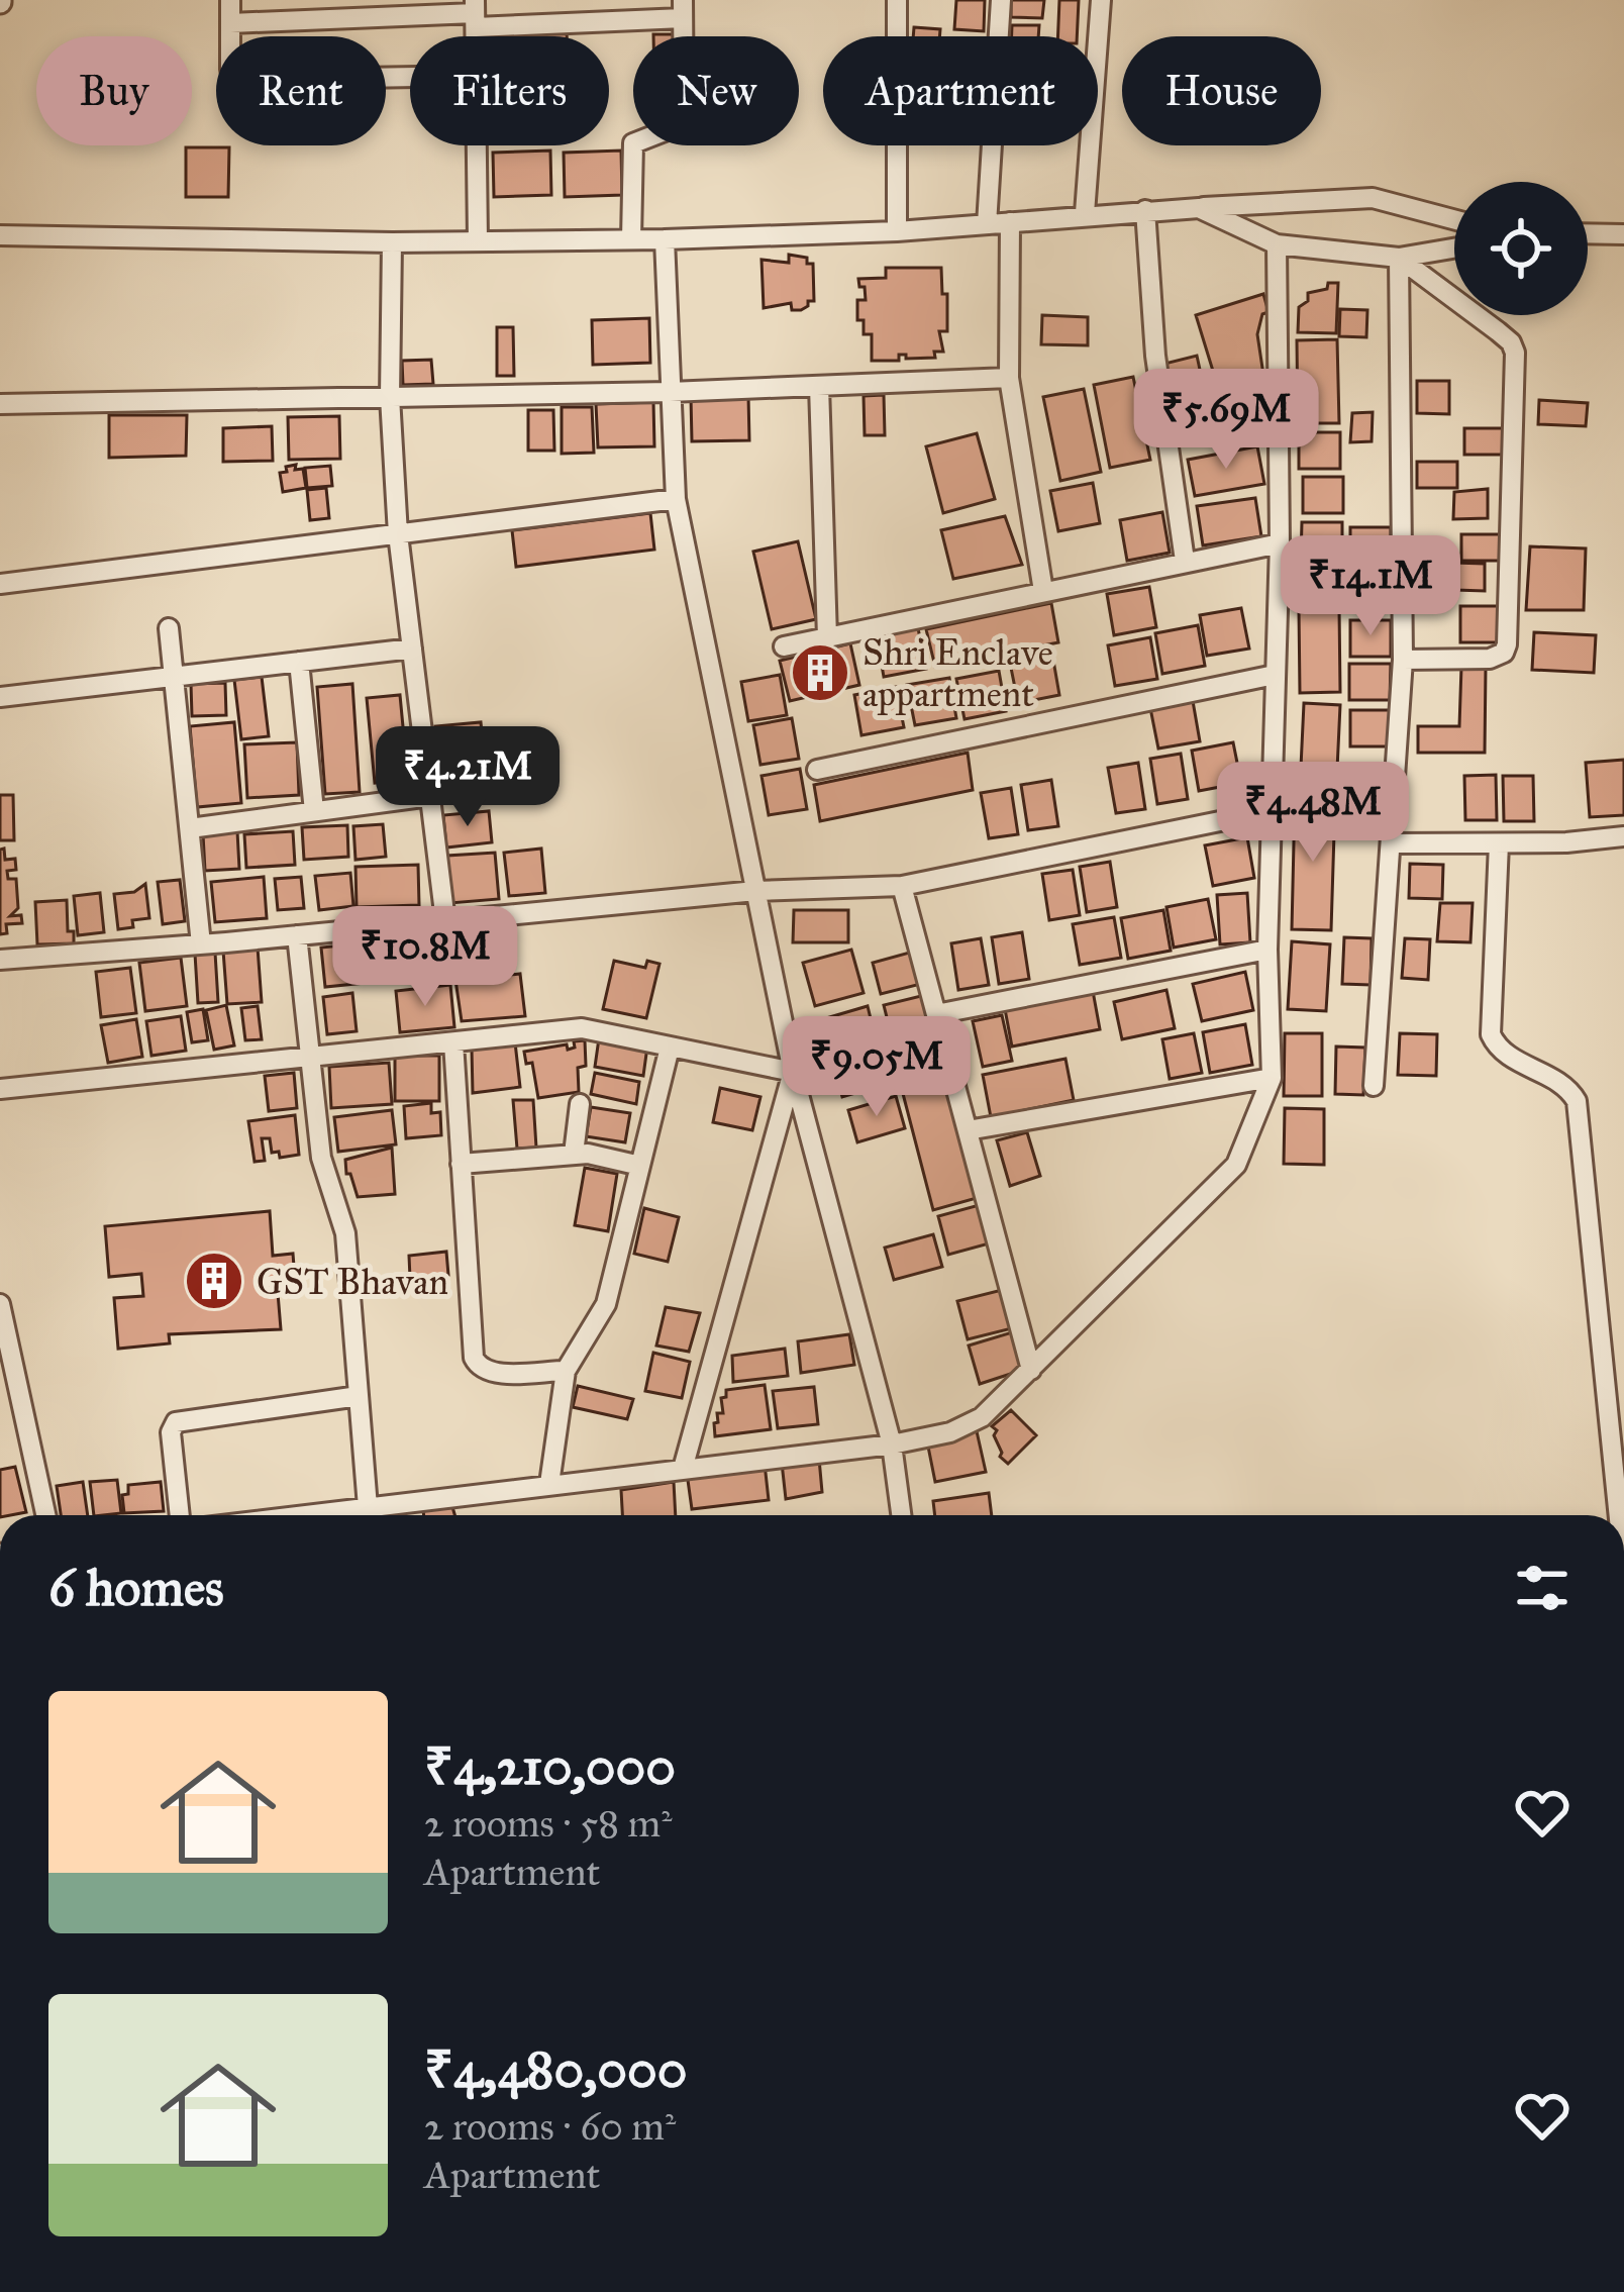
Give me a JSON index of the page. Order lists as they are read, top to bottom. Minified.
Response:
{"places":{"building":["Shri Enclave appartment","GST Bhavan"]},"page":{"chip":["Buy","Rent","Filters","New","Apartment","House"],"price":["₹5.69M","₹14.1M","₹4.21M","₹4.48M","₹10.8M","₹9.05M"],"heading":"6 homes","list":[{"name":"₹4,210,000","note":"2 rooms · 58 m² · Apartment"},{"name":"₹4,480,000","note":"2 rooms · 60 m² · Apartment"}]}}
